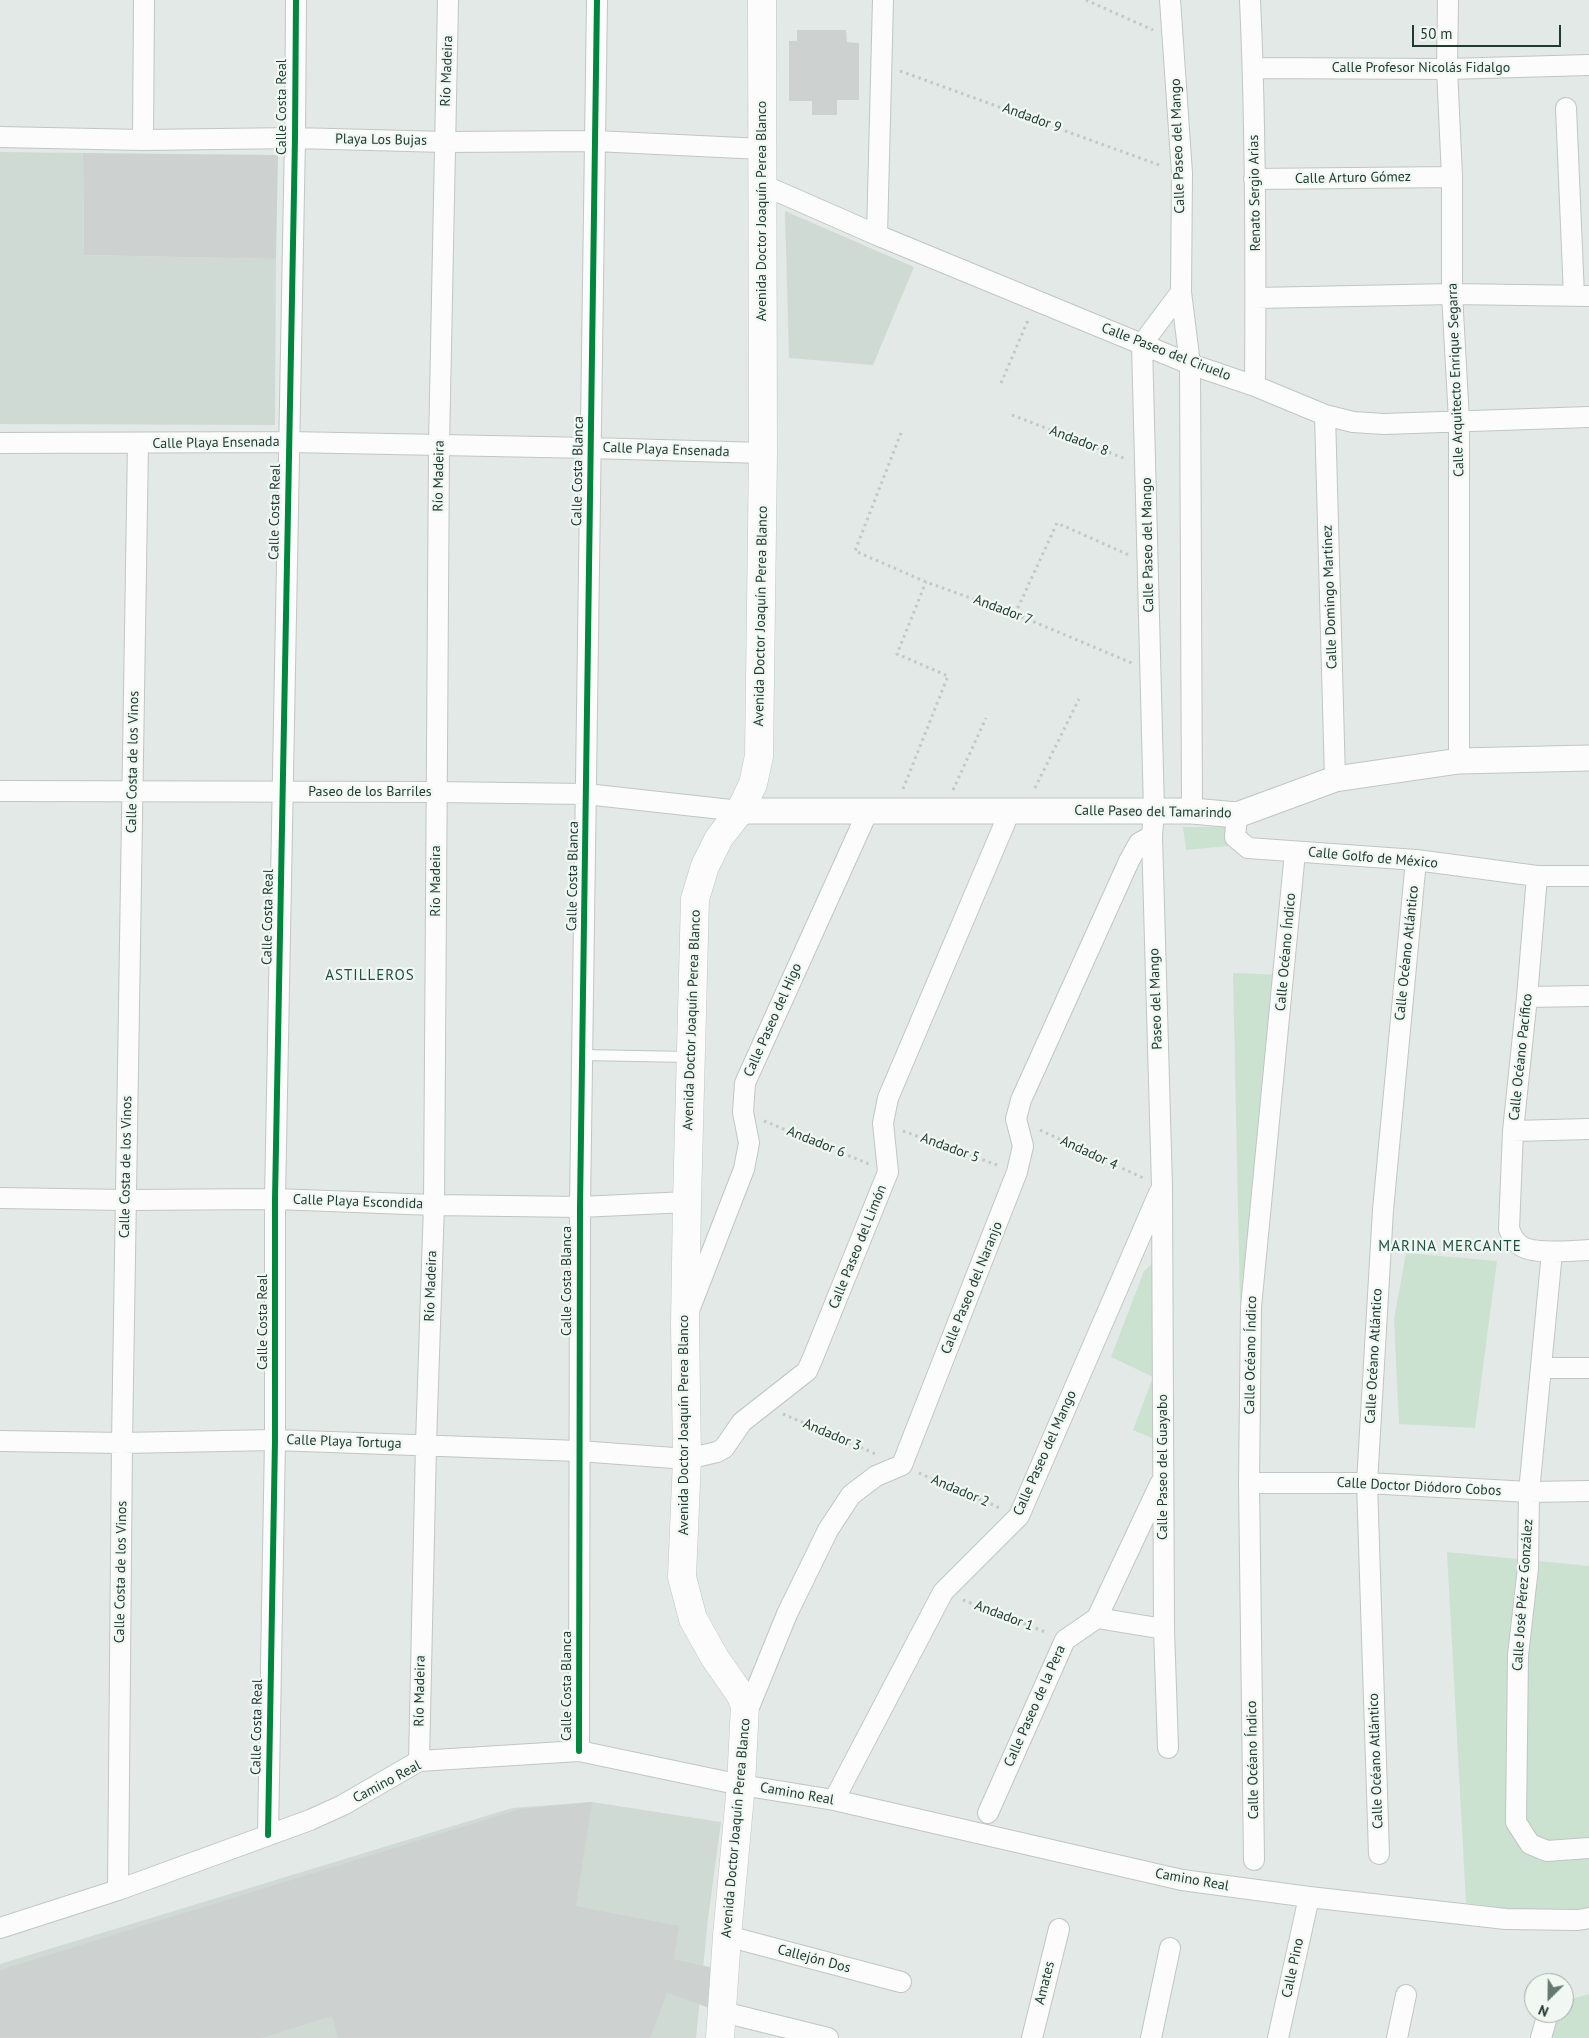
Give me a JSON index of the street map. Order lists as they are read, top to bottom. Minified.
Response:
{"streets":{"main road":["Avenida Doctor Joaquín Perea Blanco"],"street":["Calle Profesor Nicolás Fidalgo","Río Madeira","Calle Costa Real","Playa Los Bujas","Calle Paseo del Mango","Calle Arturo Gómez","Renato Sergio Arias","Calle Paseo del Ciruelo","Calle Arquitecto Enrique Segarra","Calle Playa Ensenada","Calle Costa Blanca","Calle Domingo Martínez","Calle Costa de los Vinos","Paseo de los Barriles","Calle Paseo del Tamarindo","Calle Golfo de México","Calle Océano Índico","Calle Océano Atlántico","Paseo del Mango","Calle Paseo del Higo","Calle Océano Pacífico","Calle Playa Escondida","Calle Paseo del Limón","Calle Paseo del Naranjo","Calle Playa Tortuga","Calle Paseo del Guayabo","Calle Doctor Diódoro Cobos","Calle José Pérez González","Calle Paseo de la Pera","Camino Real","Callejón Dos","Calle Pino","Amates"],"path":["Andador 9","Andador 8","Andador 7","Andador 6","Andador 5","Andador 4","Andador 3","Andador 2","Andador 1"]},"crossings":[["Calle Profesor Nicolás Fidalgo","Renato Sergio Arias"],["Calle Profesor Nicolás Fidalgo","Calle Arquitecto Enrique Segarra"],["Río Madeira","Playa Los Bujas"],["Río Madeira","Calle Playa Ensenada"],["Río Madeira","Paseo de los Barriles"],["Río Madeira","Calle Playa Escondida"],["Río Madeira","Calle Playa Tortuga"],["Río Madeira","Camino Real"],["Calle Costa Real","Playa Los Bujas"],["Calle Costa Real","Calle Playa Ensenada"],["Calle Costa Real","Paseo de los Barriles"],["Calle Costa Real","Calle Playa Escondida"],["Calle Costa Real","Calle Playa Tortuga"],["Calle Costa Real","Camino Real"],["Andador 9","Calle Paseo del Mango"],["Playa Los Bujas","Avenida Doctor Joaquín Perea Blanco"],["Playa Los Bujas","Calle Costa Blanca"],["Calle Paseo del Mango","Calle Paseo del Ciruelo"],["Calle Paseo del Mango","Andador 8"],["Calle Paseo del Mango","Andador 7"],["Calle Paseo del Mango","Calle Paseo del Tamarindo"],["Calle Paseo del Mango","Paseo del Mango"],["Calle Paseo del Mango","Andador 4"],["Calle Paseo del Mango","Calle Paseo del Guayabo"],["Calle Paseo del Mango","Andador 2"],["Calle Paseo del Mango","Andador 1"],["Calle Paseo del Mango","Camino Real"],["Calle Arturo Gómez","Renato Sergio Arias"],["Calle Arturo Gómez","Calle Arquitecto Enrique Segarra"],["Renato Sergio Arias","Calle Paseo del Ciruelo"],["Avenida Doctor Joaquín Perea Blanco","Calle Paseo del Ciruelo"],["Avenida Doctor Joaquín Perea Blanco","Calle Playa Ensenada"],["Avenida Doctor Joaquín Perea Blanco","Paseo de los Barriles"],["Avenida Doctor Joaquín Perea Blanco","Calle Paseo del Tamarindo"],["Avenida Doctor Joaquín Perea Blanco","Calle Paseo del Higo"],["Avenida Doctor Joaquín Perea Blanco","Calle Playa Escondida"],["Avenida Doctor Joaquín Perea Blanco","Calle Paseo del Limón"],["Avenida Doctor Joaquín Perea Blanco","Calle Playa Tortuga"],["Avenida Doctor Joaquín Perea Blanco","Camino Real"],["Avenida Doctor Joaquín Perea Blanco","Callejón Dos"],["Calle Paseo del Ciruelo","Calle Arquitecto Enrique Segarra"],["Calle Paseo del Ciruelo","Calle Domingo Martínez"],["Calle Arquitecto Enrique Segarra","Calle Paseo del Tamarindo"],["Calle Playa Ensenada","Calle Costa Blanca"],["Calle Playa Ensenada","Calle Costa de los Vinos"],["Calle Costa Blanca","Paseo de los Barriles"],["Calle Costa Blanca","Calle Playa Escondida"],["Calle Costa Blanca","Calle Playa Tortuga"],["Calle Costa Blanca","Camino Real"],["Calle Domingo Martínez","Calle Paseo del Tamarindo"],["Calle Costa de los Vinos","Paseo de los Barriles"],["Calle Costa de los Vinos","Calle Playa Escondida"],["Calle Costa de los Vinos","Calle Playa Tortuga"],["Calle Costa de los Vinos","Camino Real"],["Paseo de los Barriles","Calle Paseo del Tamarindo"],["Calle Paseo del Tamarindo","Calle Golfo de México"],["Calle Paseo del Tamarindo","Paseo del Mango"],["Calle Paseo del Tamarindo","Calle Paseo del Higo"],["Calle Paseo del Tamarindo","Calle Paseo del Limón"],["Calle Golfo de México","Calle Océano Índico"],["Calle Golfo de México","Calle Océano Atlántico"],["Calle Golfo de México","Calle Océano Pacífico"],["Calle Océano Índico","Calle Doctor Diódoro Cobos"],["Calle Océano Atlántico","Calle Doctor Diódoro Cobos"],["Paseo del Mango","Andador 4"],["Paseo del Mango","Calle Paseo del Guayabo"],["Calle Paseo del Higo","Andador 6"],["Calle Océano Pacífico","Calle José Pérez González"],["Andador 6","Calle Paseo del Limón"],["Andador 5","Calle Paseo del Limón"],["Andador 5","Calle Paseo del Naranjo"],["Andador 4","Calle Paseo del Naranjo"],["Andador 4","Calle Paseo del Guayabo"],["Calle Paseo del Limón","Andador 3"],["Calle Paseo del Limón","Calle Playa Tortuga"],["Calle Paseo del Naranjo","Andador 3"],["Calle Paseo del Naranjo","Andador 2"],["Andador 3","Andador 2"],["Calle Doctor Diódoro Cobos","Calle José Pérez González"],["Andador 1","Calle Paseo de la Pera"],["Camino Real","Calle Pino"]],"districts":["ASTILLEROS","MARINA MERCANTE"],"scale_bar":"50 m","north":"bottom left"}
